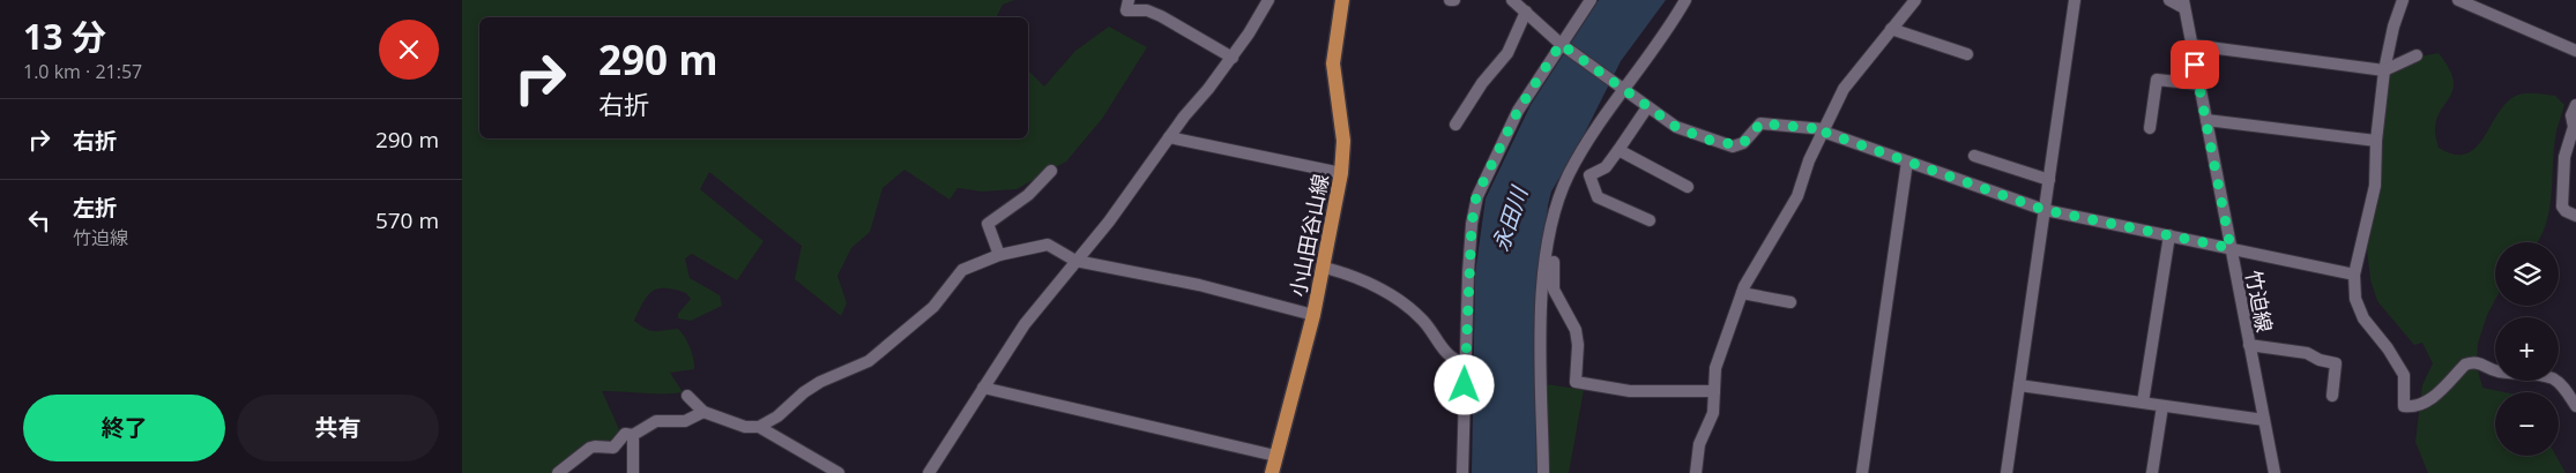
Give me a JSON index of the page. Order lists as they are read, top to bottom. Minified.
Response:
{"streets":{"main road":["小山田谷山線"],"street":["竹迫線"]},"water":["永田川"],"page":{"heading":["13 分","1.0 km · 21:57"],"turn":["290 m","右折"],"list":[{"name":"右折","value":"290 m"},{"name":"左折","note":"竹迫線","value":"570 m"}],"map_buttons":["+","−"],"buttons":["終了","共有"]}}
